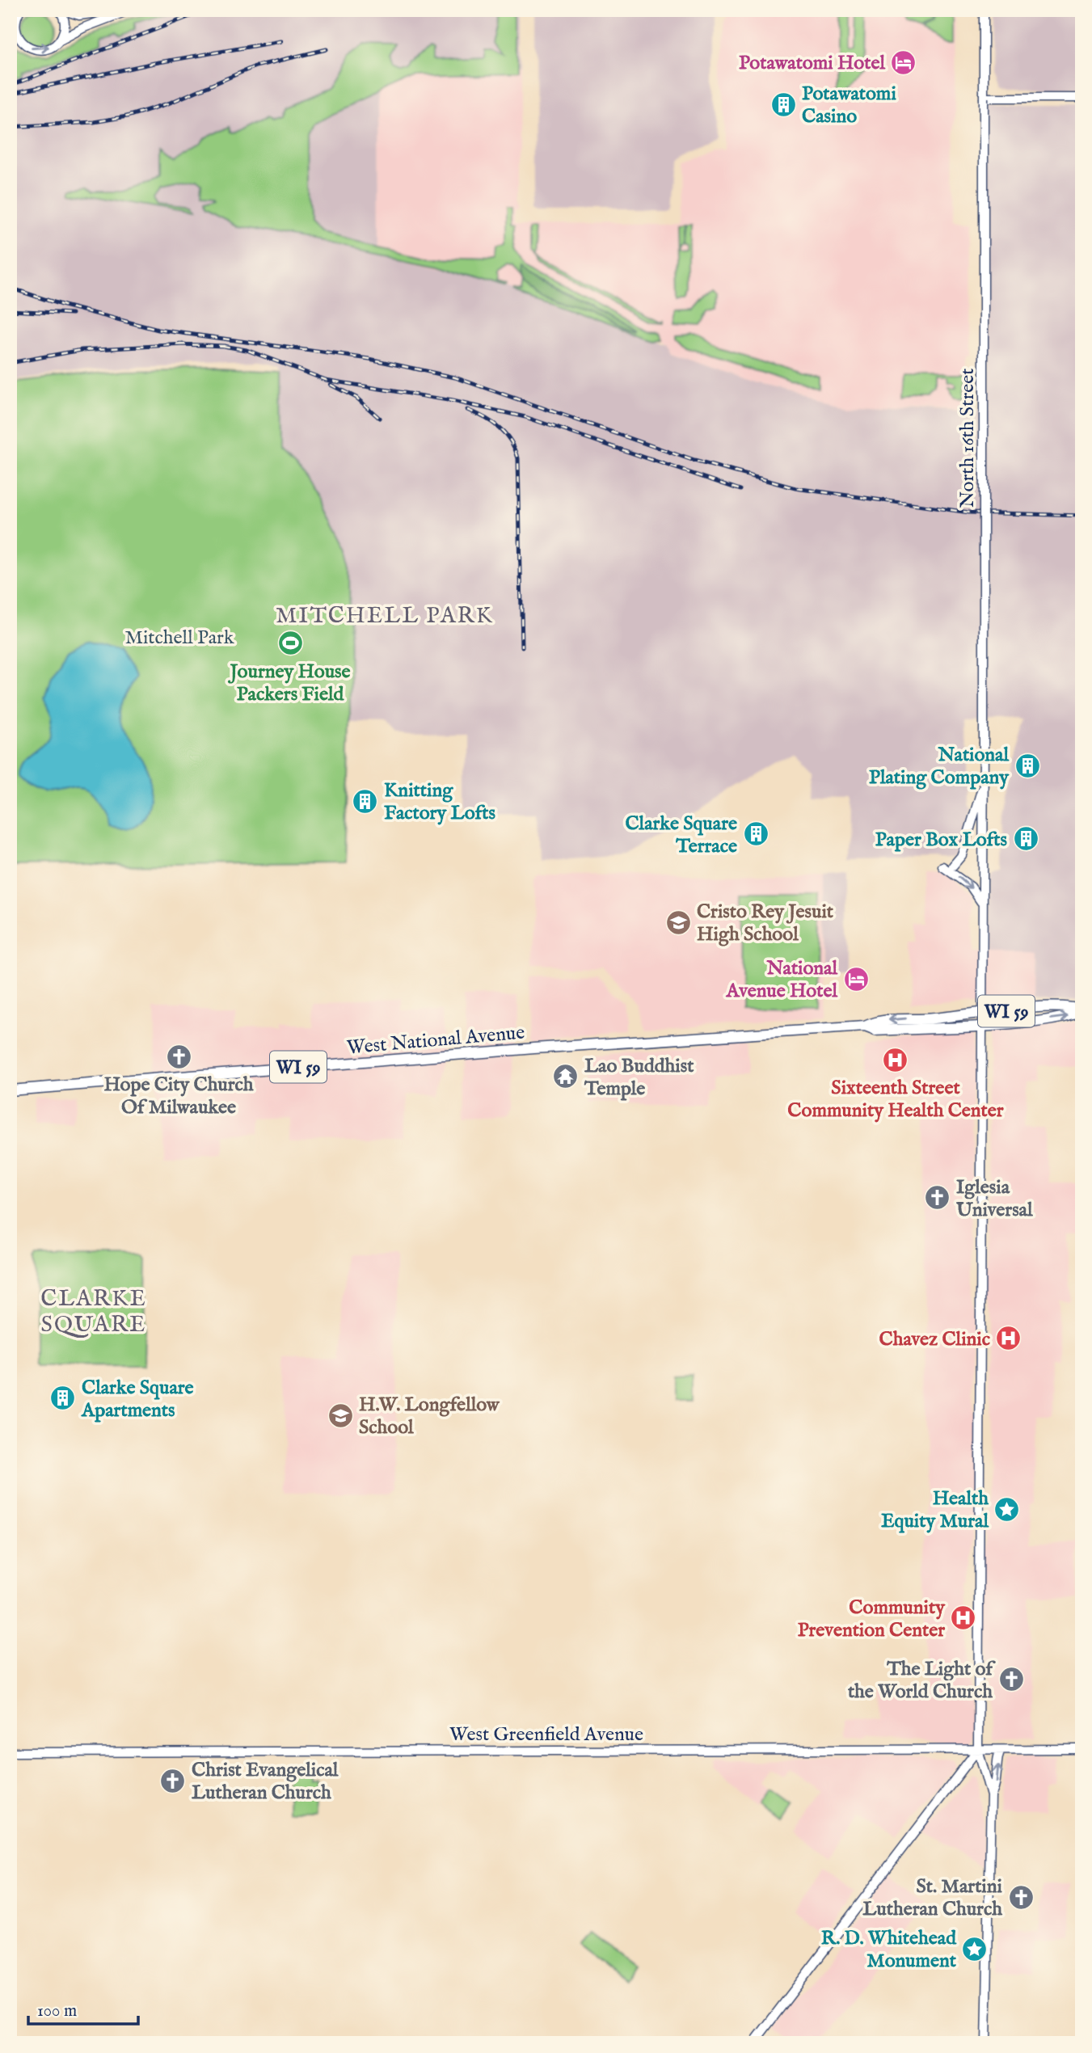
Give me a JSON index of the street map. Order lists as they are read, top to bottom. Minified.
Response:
{"streets":{"main road":["North 16th Street","WI 59","West National Avenue","West Greenfield Avenue"]},"crossings":[["North 16th Street","West National Avenue"],["North 16th Street","West Greenfield Avenue"]],"districts":["MITCHELL PARK","CLARKE SQUARE"],"parks":["Mitchell Park"],"places":{"hotel":["Potawatomi Hotel","National Avenue Hotel"],"building":["Potawatomi Casino","National Plating Company","Knitting Factory Lofts","Clarke Square Terrace","Paper Box Lofts","Clarke Square Apartments"],"sports":["Journey House Packers Field"],"school or university":["Cristo Rey Jesuit High School","H.W. Longfellow School"],"church":["Hope City Church Of Milwaukee","Iglesia Universal","The Light of the World Church","Christ Evangelical Lutheran Church","St. Martini Lutheran Church"],"hospital":["Sixteenth Street Community Health Center","Chavez Clinic","Community Prevention Center"],"temple":["Lao Buddhist Temple"],"place":["Health Equity Mural","R. D. Whitehead Monument"]},"scale_bar":"100 m"}
